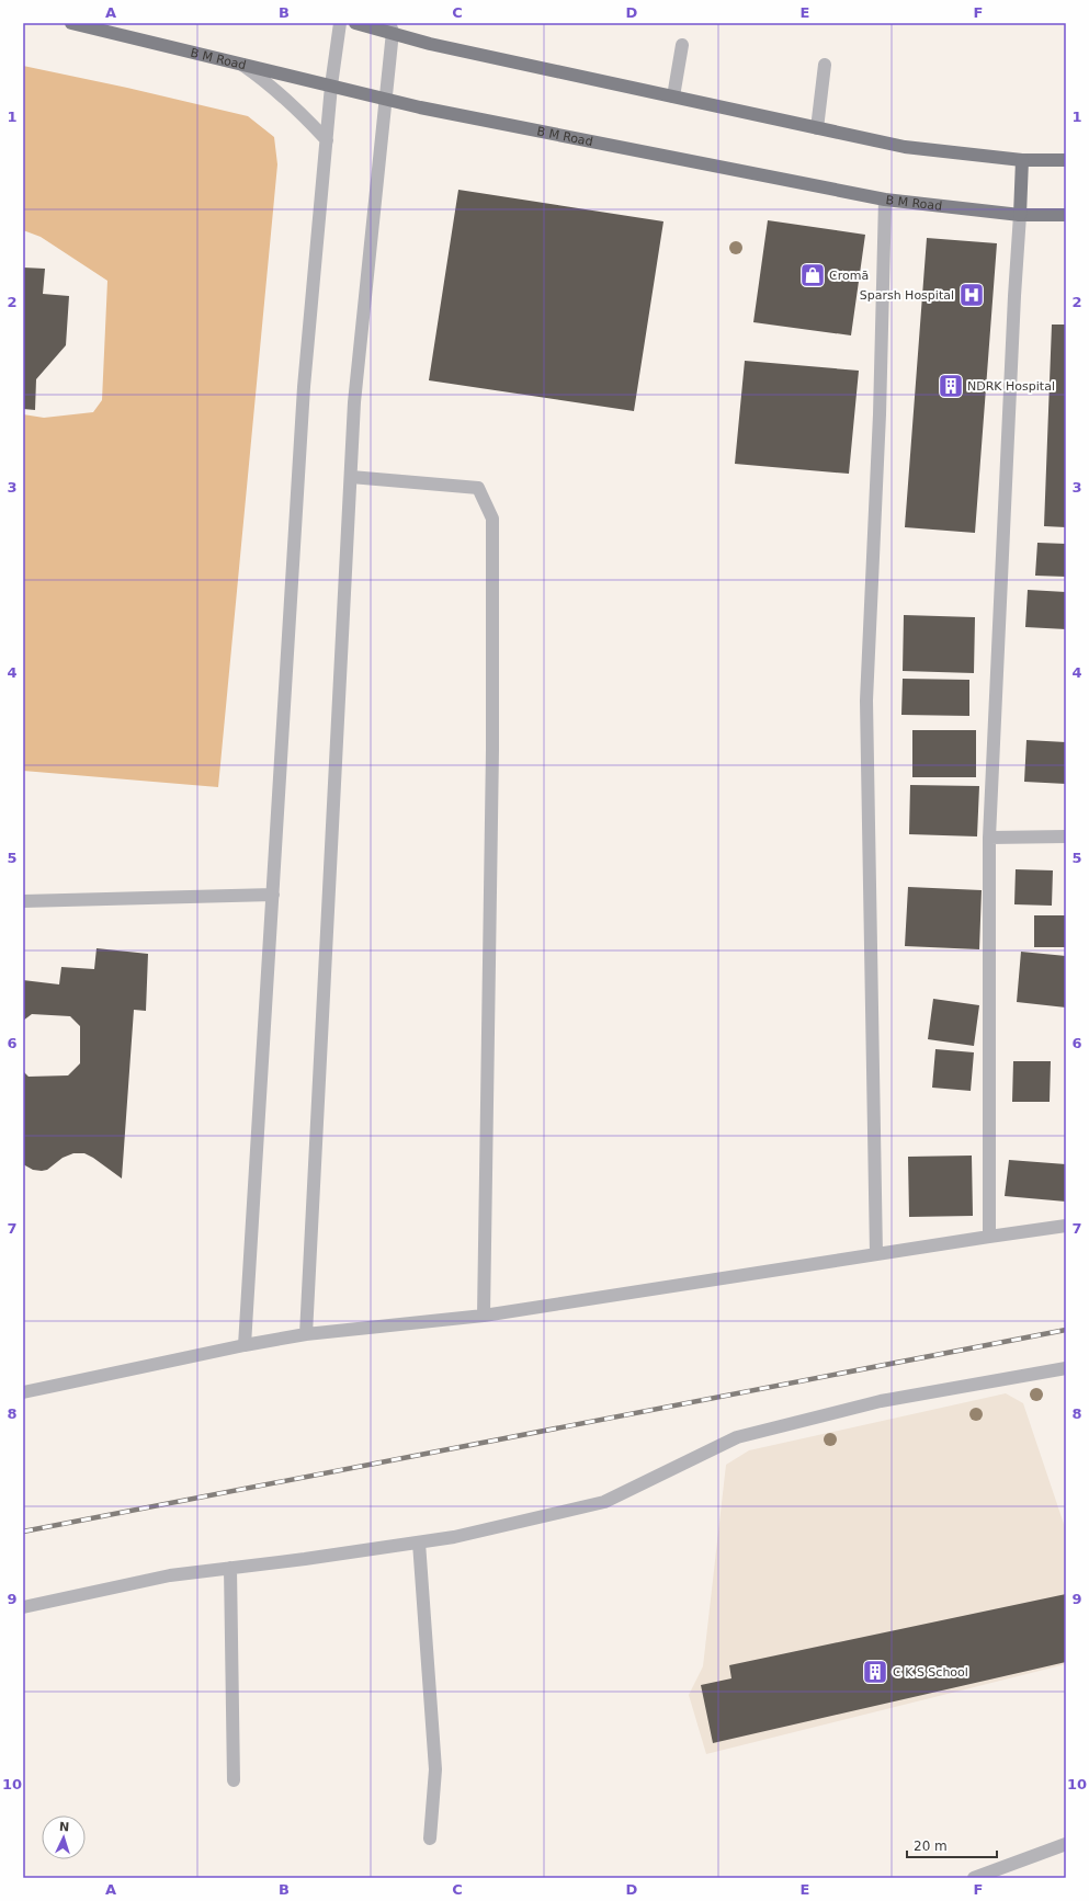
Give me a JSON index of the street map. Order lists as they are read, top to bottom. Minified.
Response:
{"streets":{"main road":["B M Road"]},"places":{"shop":["Cromā"],"hospital":["Sparsh Hospital"],"building":["NDRK Hospital","C K S School"]},"scale_bar":"20 m","north":"top","grid":{"columns":["A","B","C","D","E","F"],"rows":["1","2","3","4","5","6","7","8","9","10"]}}
